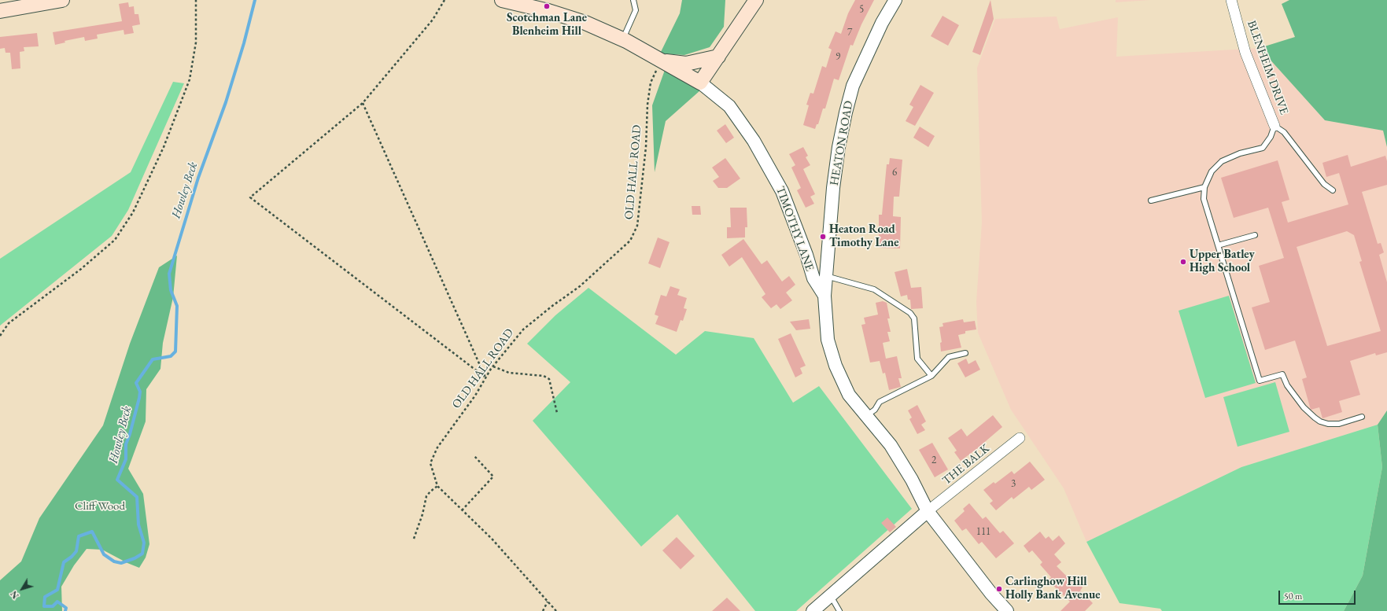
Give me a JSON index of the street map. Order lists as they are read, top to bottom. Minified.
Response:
{"streets":{"main road":["TIMOTHY LANE"],"street":["BLENHEIM DRIVE","HEATON ROAD","THE BALK"],"path":["OLD HALL ROAD"]},"crossings":[["HEATON ROAD","TIMOTHY LANE"],["OLD HALL ROAD","TIMOTHY LANE"],["TIMOTHY LANE","THE BALK"]],"water":["Howley Beck"],"parks":["Cliff Wood"],"places":["Scotchman Lane Blenheim Hill","Heaton Road Timothy Lane","Upper Batley High School","Carlinghow Hill Holly Bank Avenue"],"house_numbers":["5","7","9","6","2","3","111"],"scale_bar":"50 m","north":"bottom left"}
